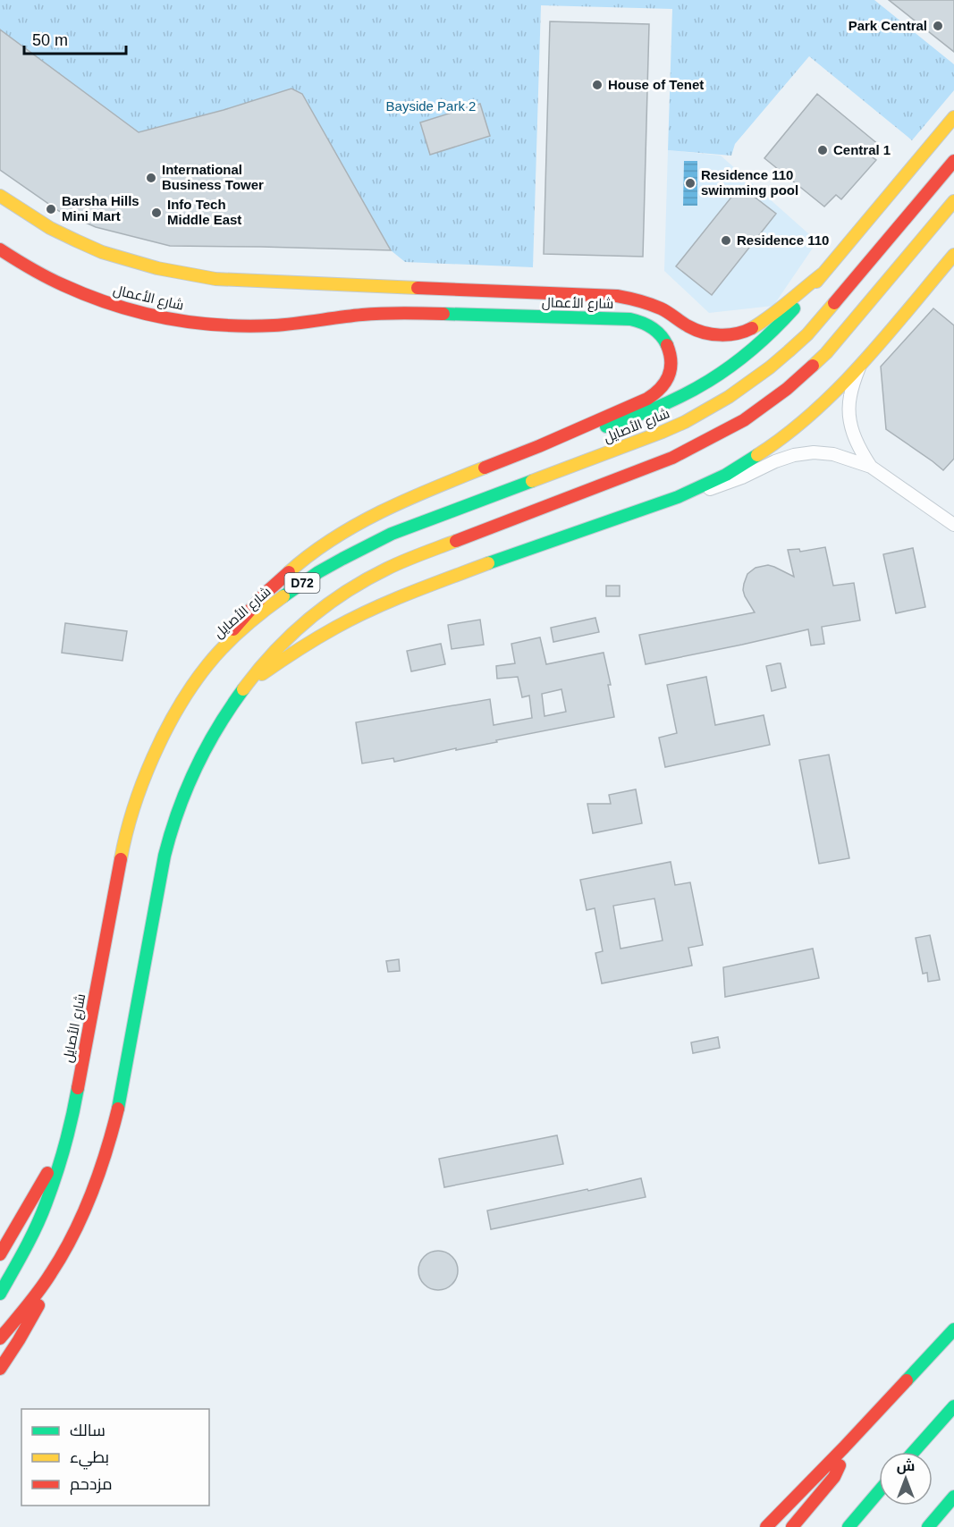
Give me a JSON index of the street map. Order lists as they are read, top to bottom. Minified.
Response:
{"streets":{"main road":["شارع الأعمال","شارع الأصايل","D72"]},"parks":["Bayside Park 2"],"places":["Park Central","House of Tenet","Central 1","International Business Tower","Residence 110 swimming pool","Barsha Hills Mini Mart","Info Tech Middle East","Residence 110"],"legend":["سالك","بطيء","مزدحم"],"scale_bar":"50 m","north":"top"}
